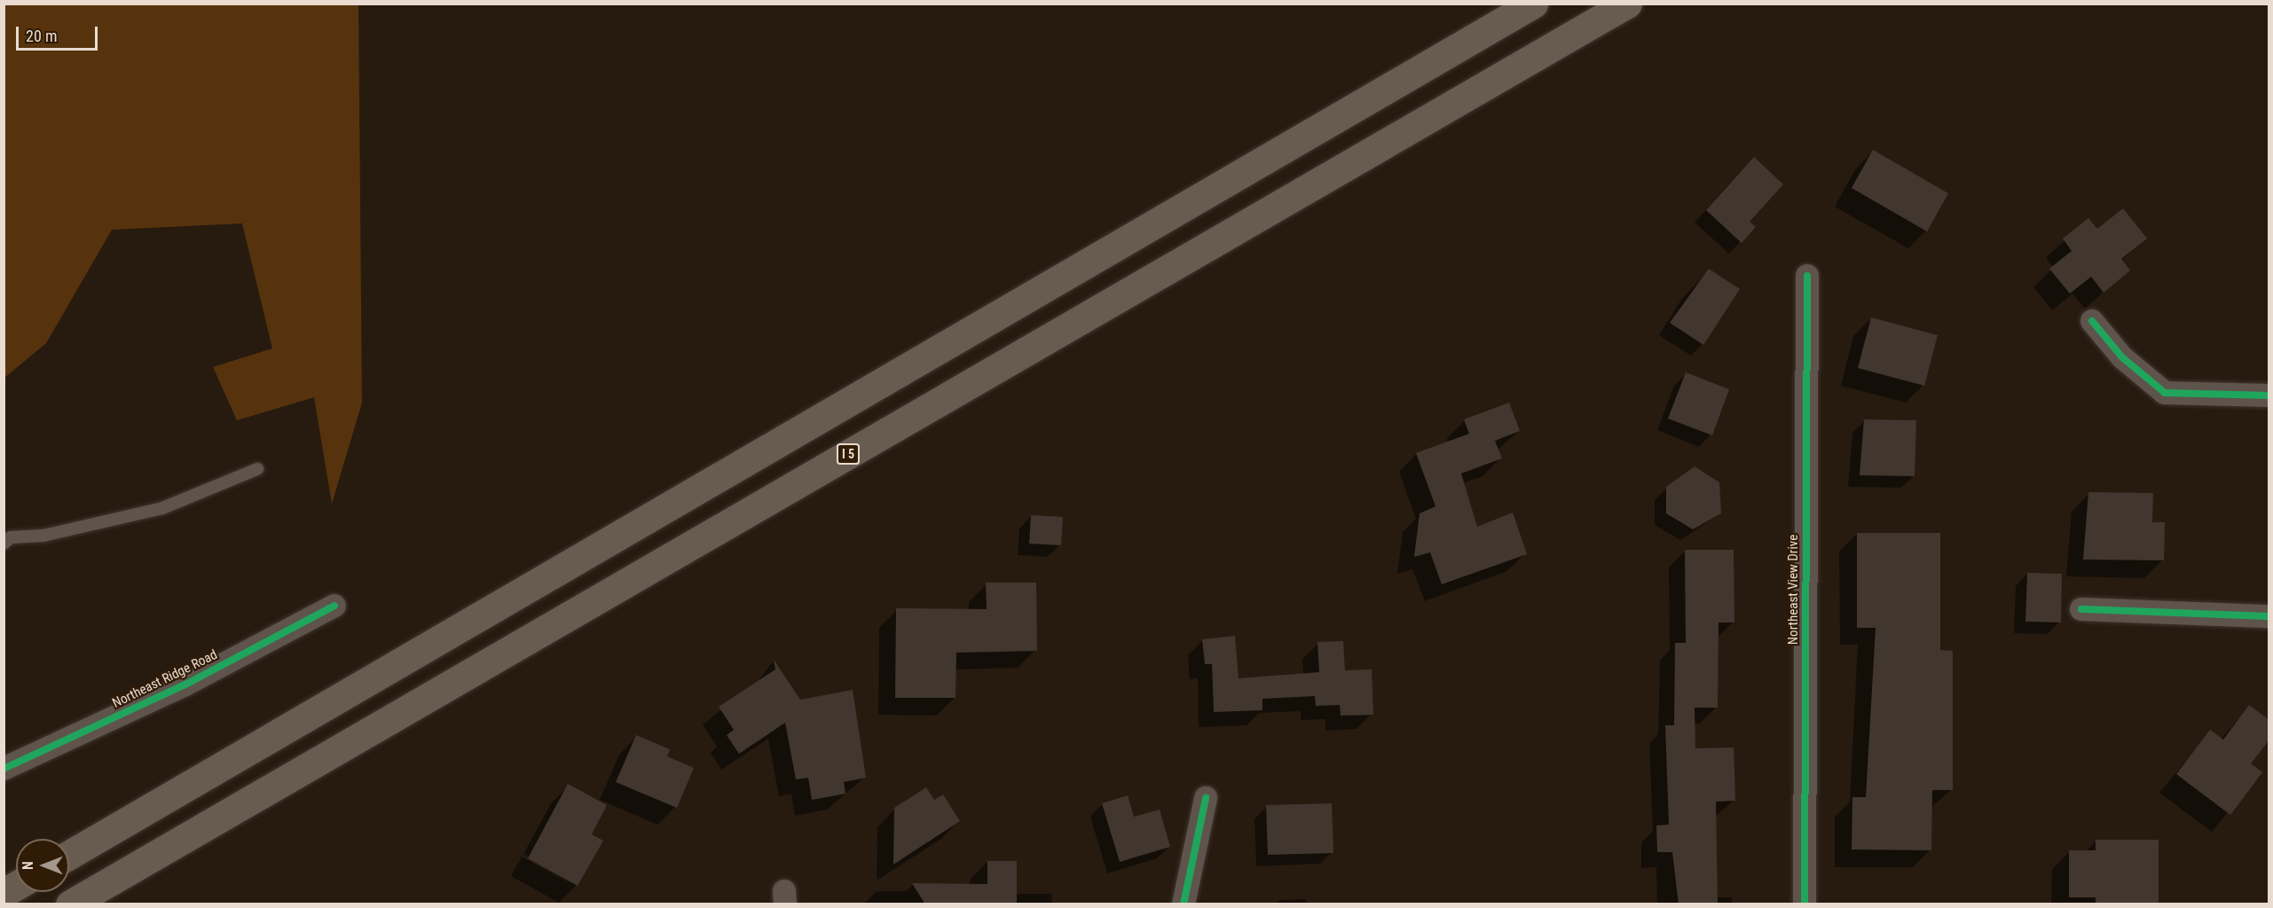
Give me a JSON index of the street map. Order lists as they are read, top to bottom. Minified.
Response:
{"streets":{"highway":["I 5"],"street":["Northeast View Drive","Northeast Ridge Road"]},"scale_bar":"20 m","north":"left"}
